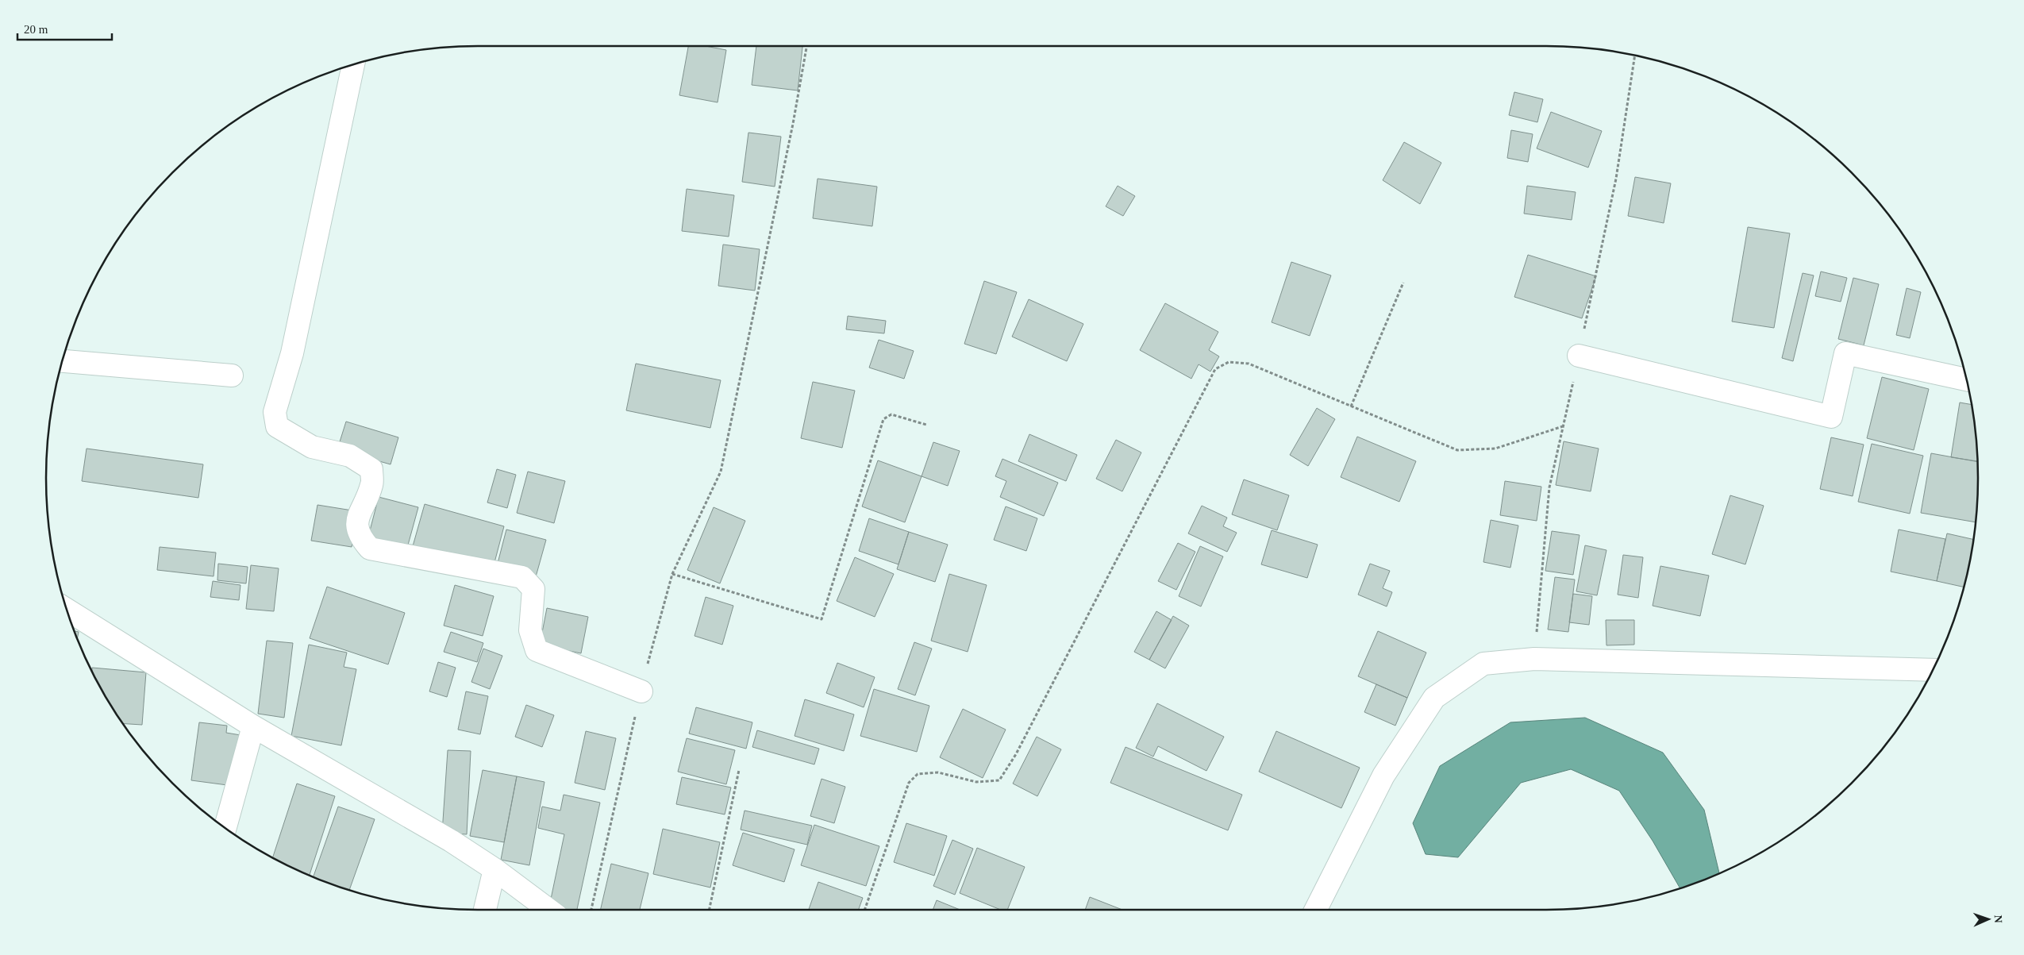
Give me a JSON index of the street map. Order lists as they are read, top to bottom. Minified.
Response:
{"scale_bar":"20 m","north":"right"}
